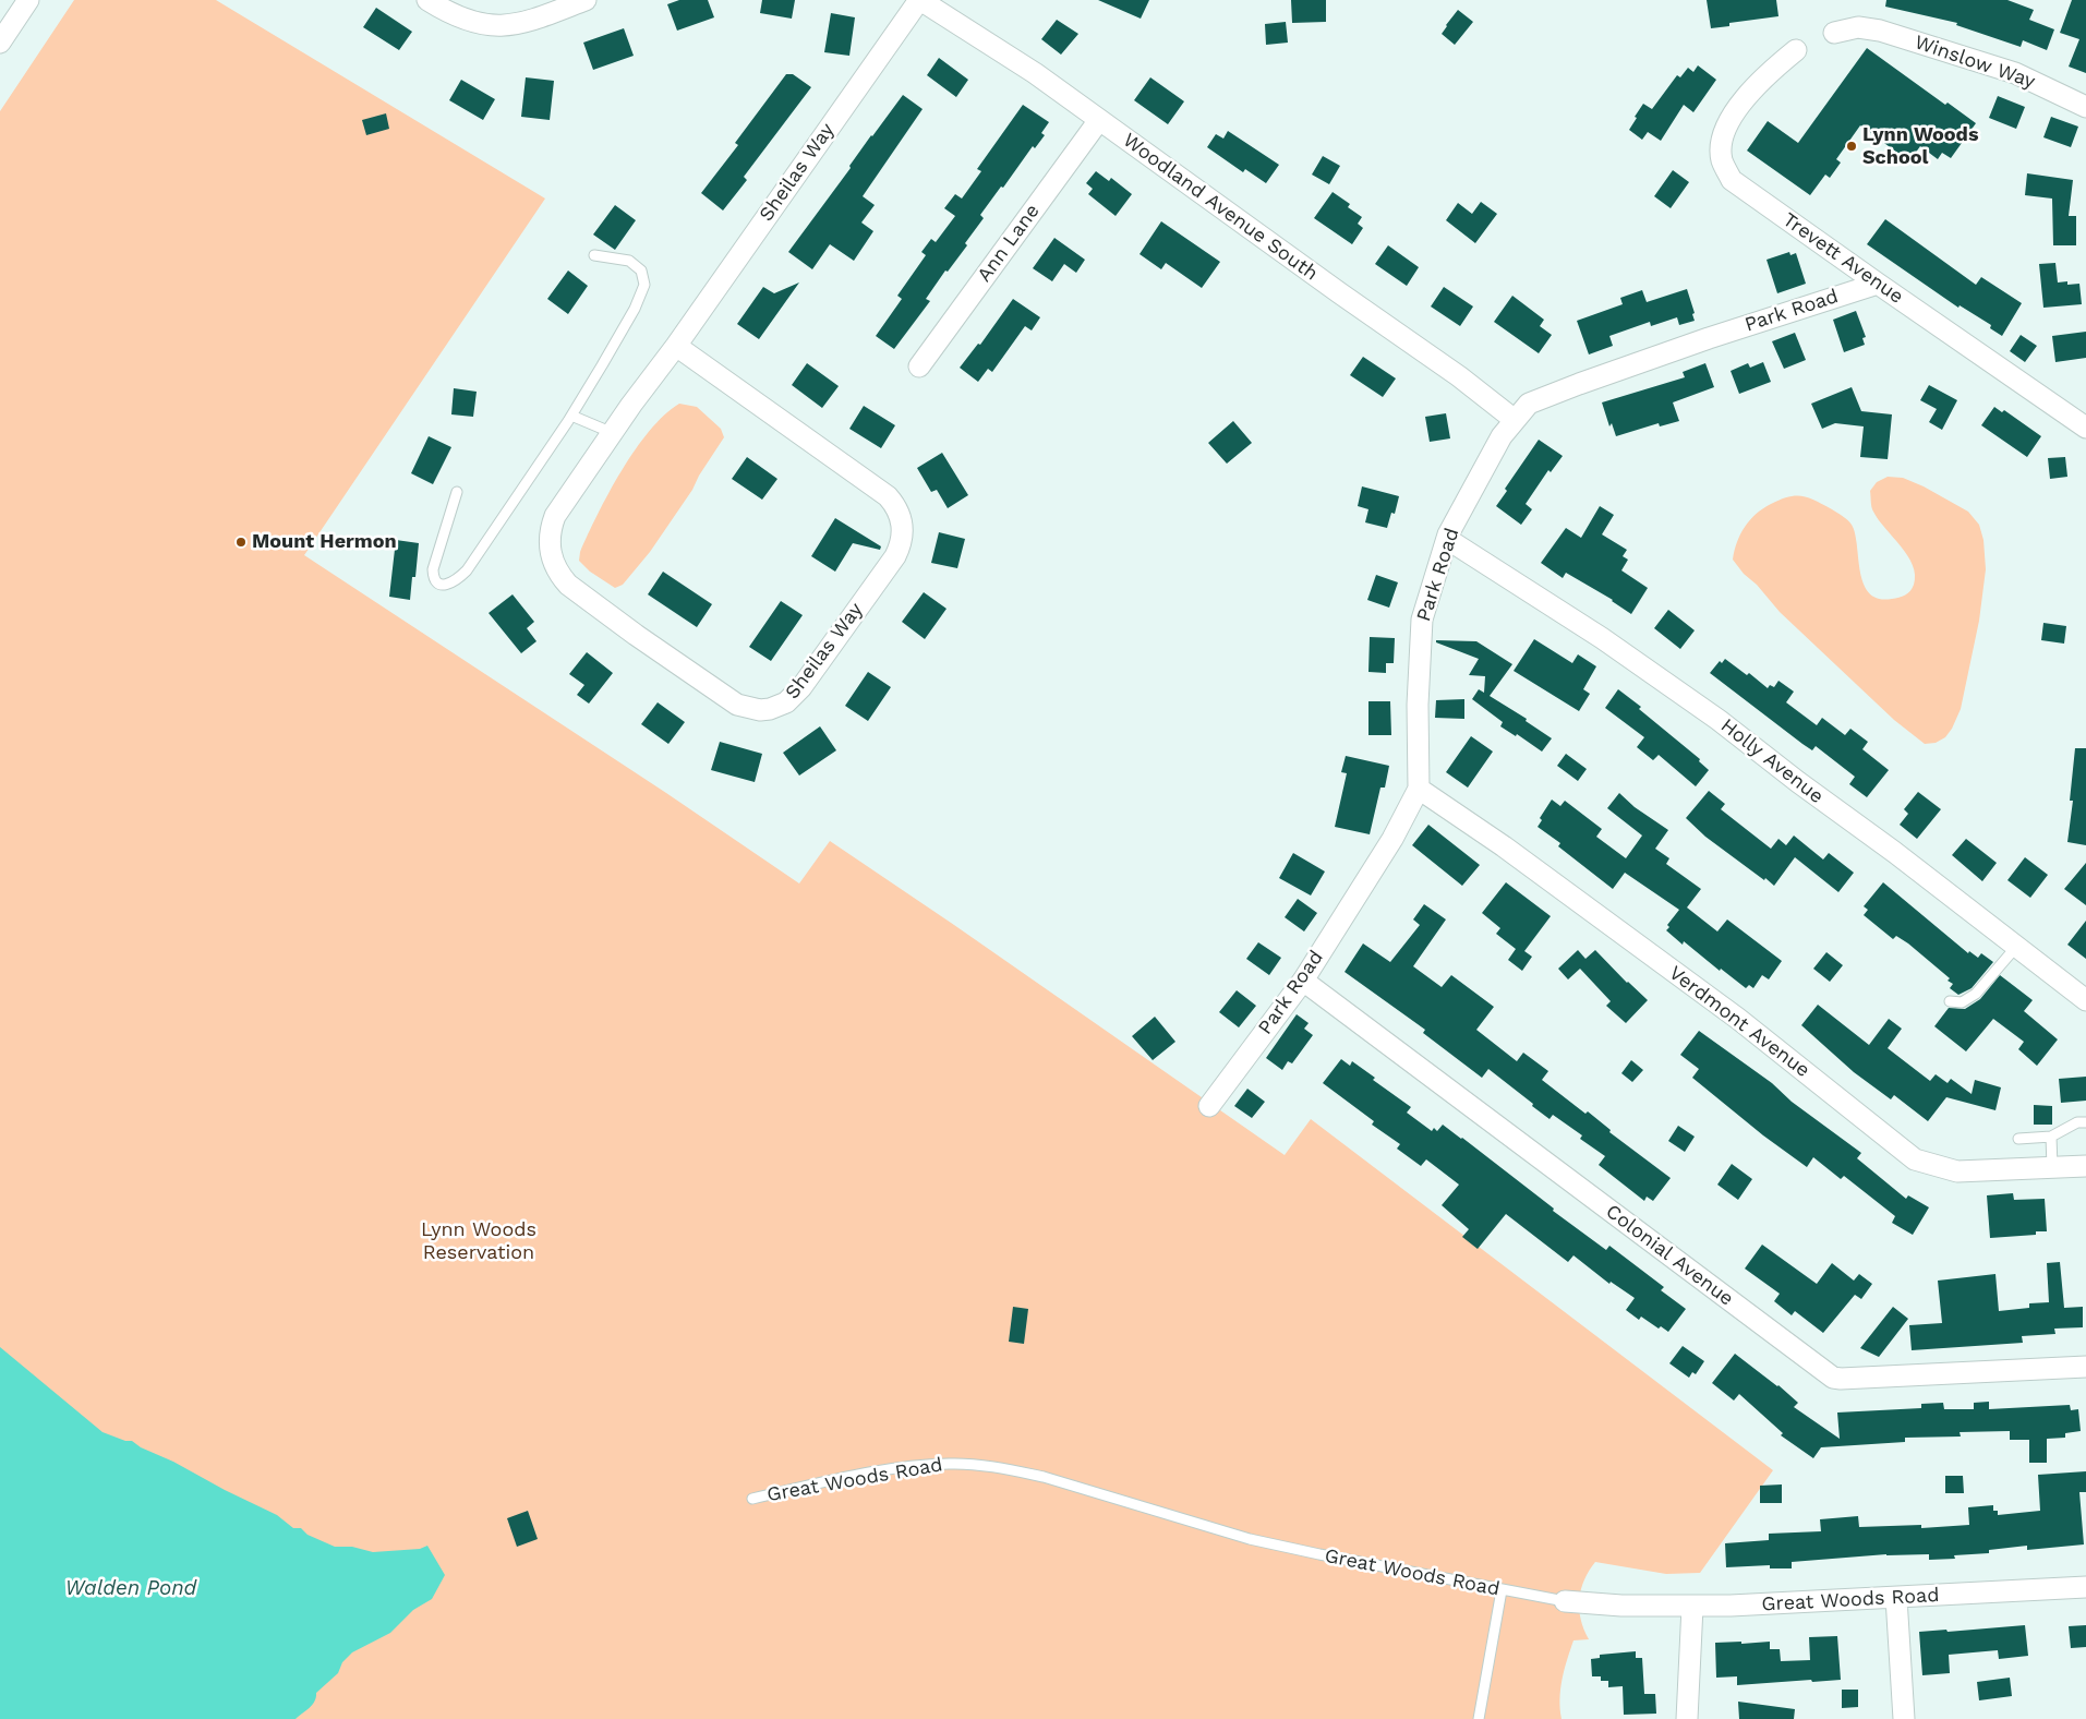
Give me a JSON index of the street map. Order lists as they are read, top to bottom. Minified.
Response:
{"streets":{"street":["Winslow Way","Sheilas Way","Woodland Avenue South","Ann Lane","Trevett Avenue","Park Road","Holly Avenue","Verdmont Avenue","Colonial Avenue","Great Woods Road"]},"crossings":[["Sheilas Way","Woodland Avenue South"],["Woodland Avenue South","Ann Lane"],["Woodland Avenue South","Park Road"],["Trevett Avenue","Park Road"],["Park Road","Holly Avenue"],["Park Road","Verdmont Avenue"],["Park Road","Colonial Avenue"]],"water":["Walden Pond"],"parks":["Lynn Woods Reservation"],"places":["Lynn Woods School","Mount Hermon"]}
